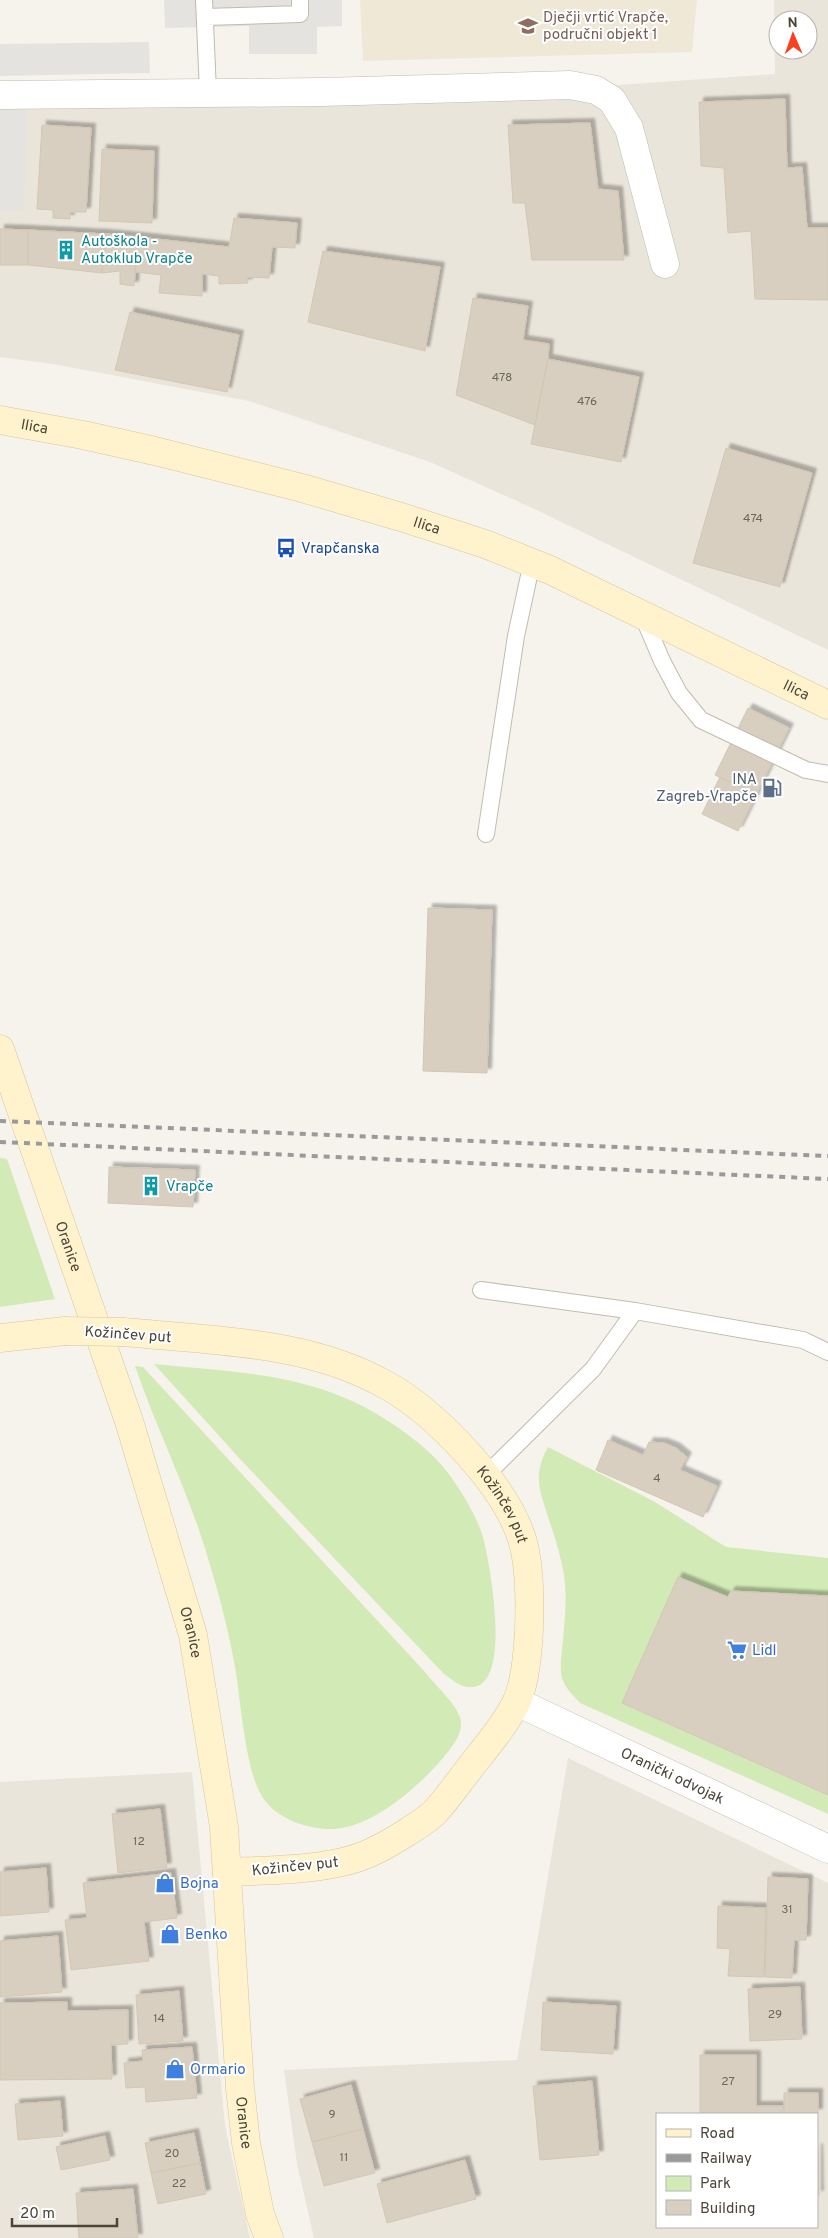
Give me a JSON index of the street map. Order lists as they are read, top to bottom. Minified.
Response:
{"streets":{"main road":["Ilica","Oranice","Kožinčev put"],"street":["Oranički odvojak"]},"crossings":[["Oranice","Kožinčev put"],["Kožinčev put","Oranički odvojak"]],"places":{"school or university":["Dječji vrtić Vrapče, područni objekt 1"],"building":["Autoškola - Autoklub Vrapče","Vrapče"],"bus stop":["Vrapčanska"],"fuel station":["INA Zagreb-Vrapče"],"supermarket":["Lidl"],"shop":["Bojna","Benko","Ormario"]},"house_numbers":["478","476","474","4","12","31","29","14","27","9","20","11","22"],"legend":["Road","Railway","Park","Building"],"scale_bar":"20 m","north":"top"}
